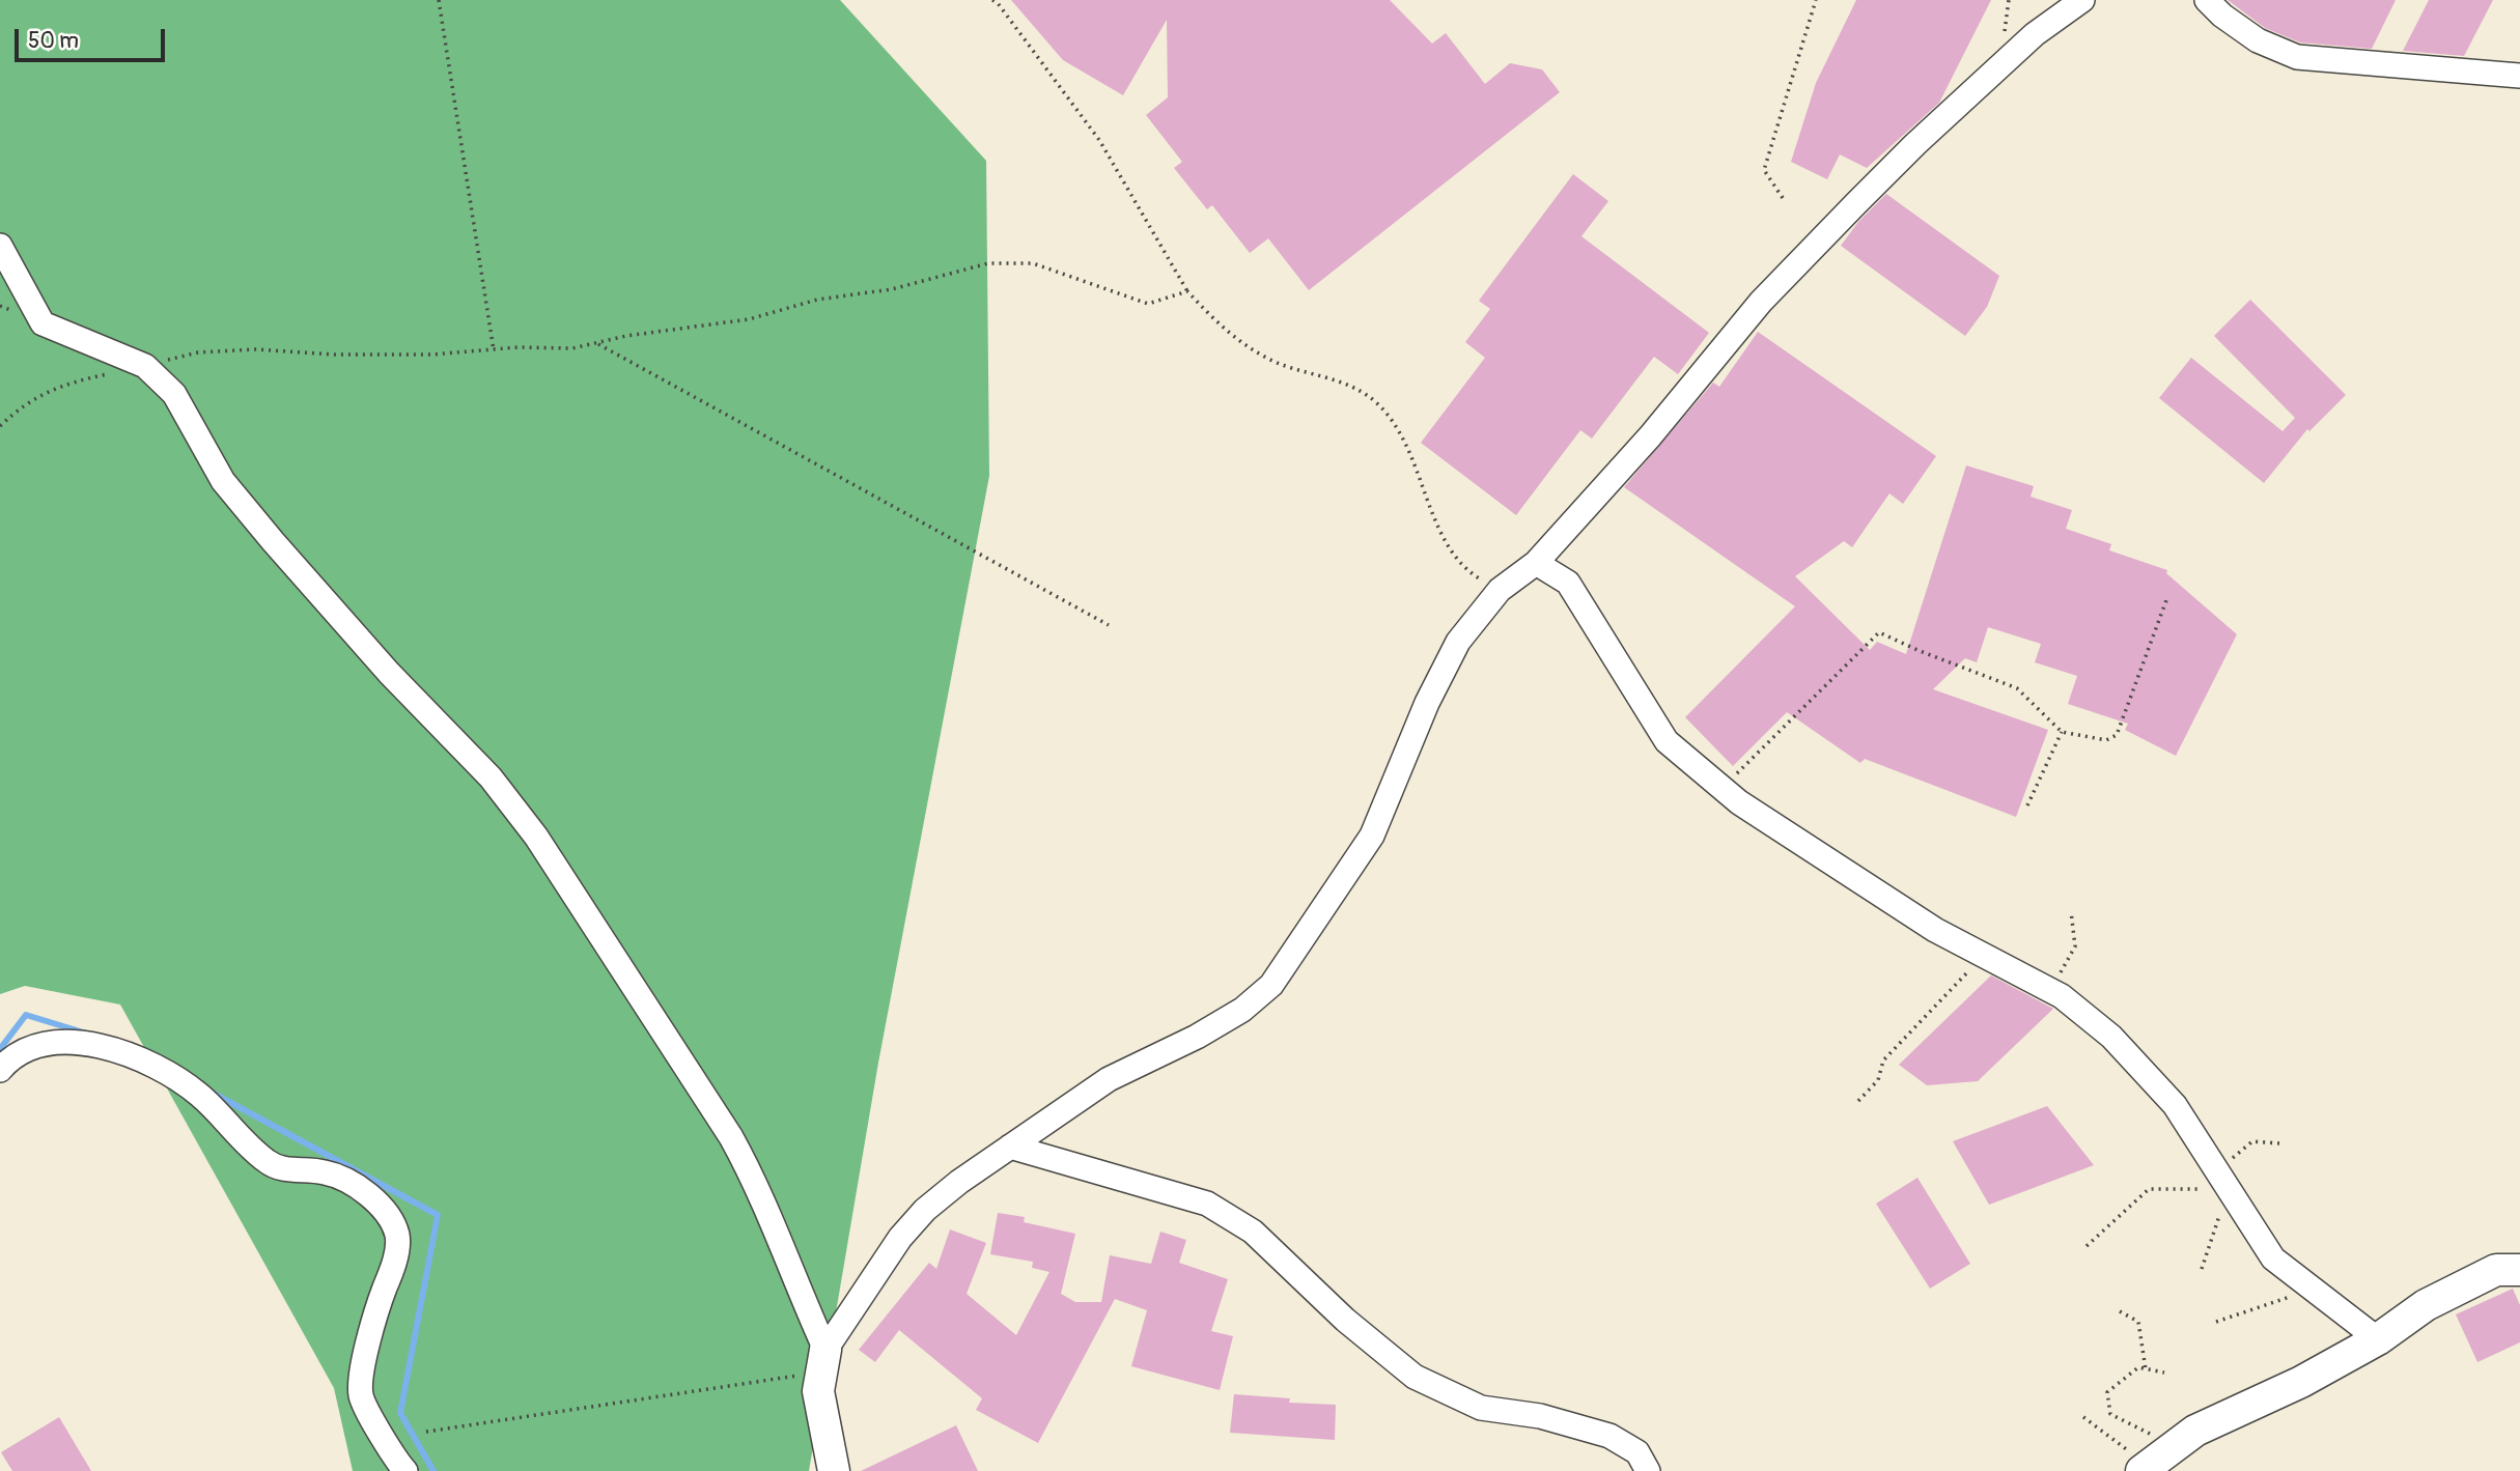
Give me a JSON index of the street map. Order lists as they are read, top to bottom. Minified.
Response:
{"scale_bar":"50 m"}
